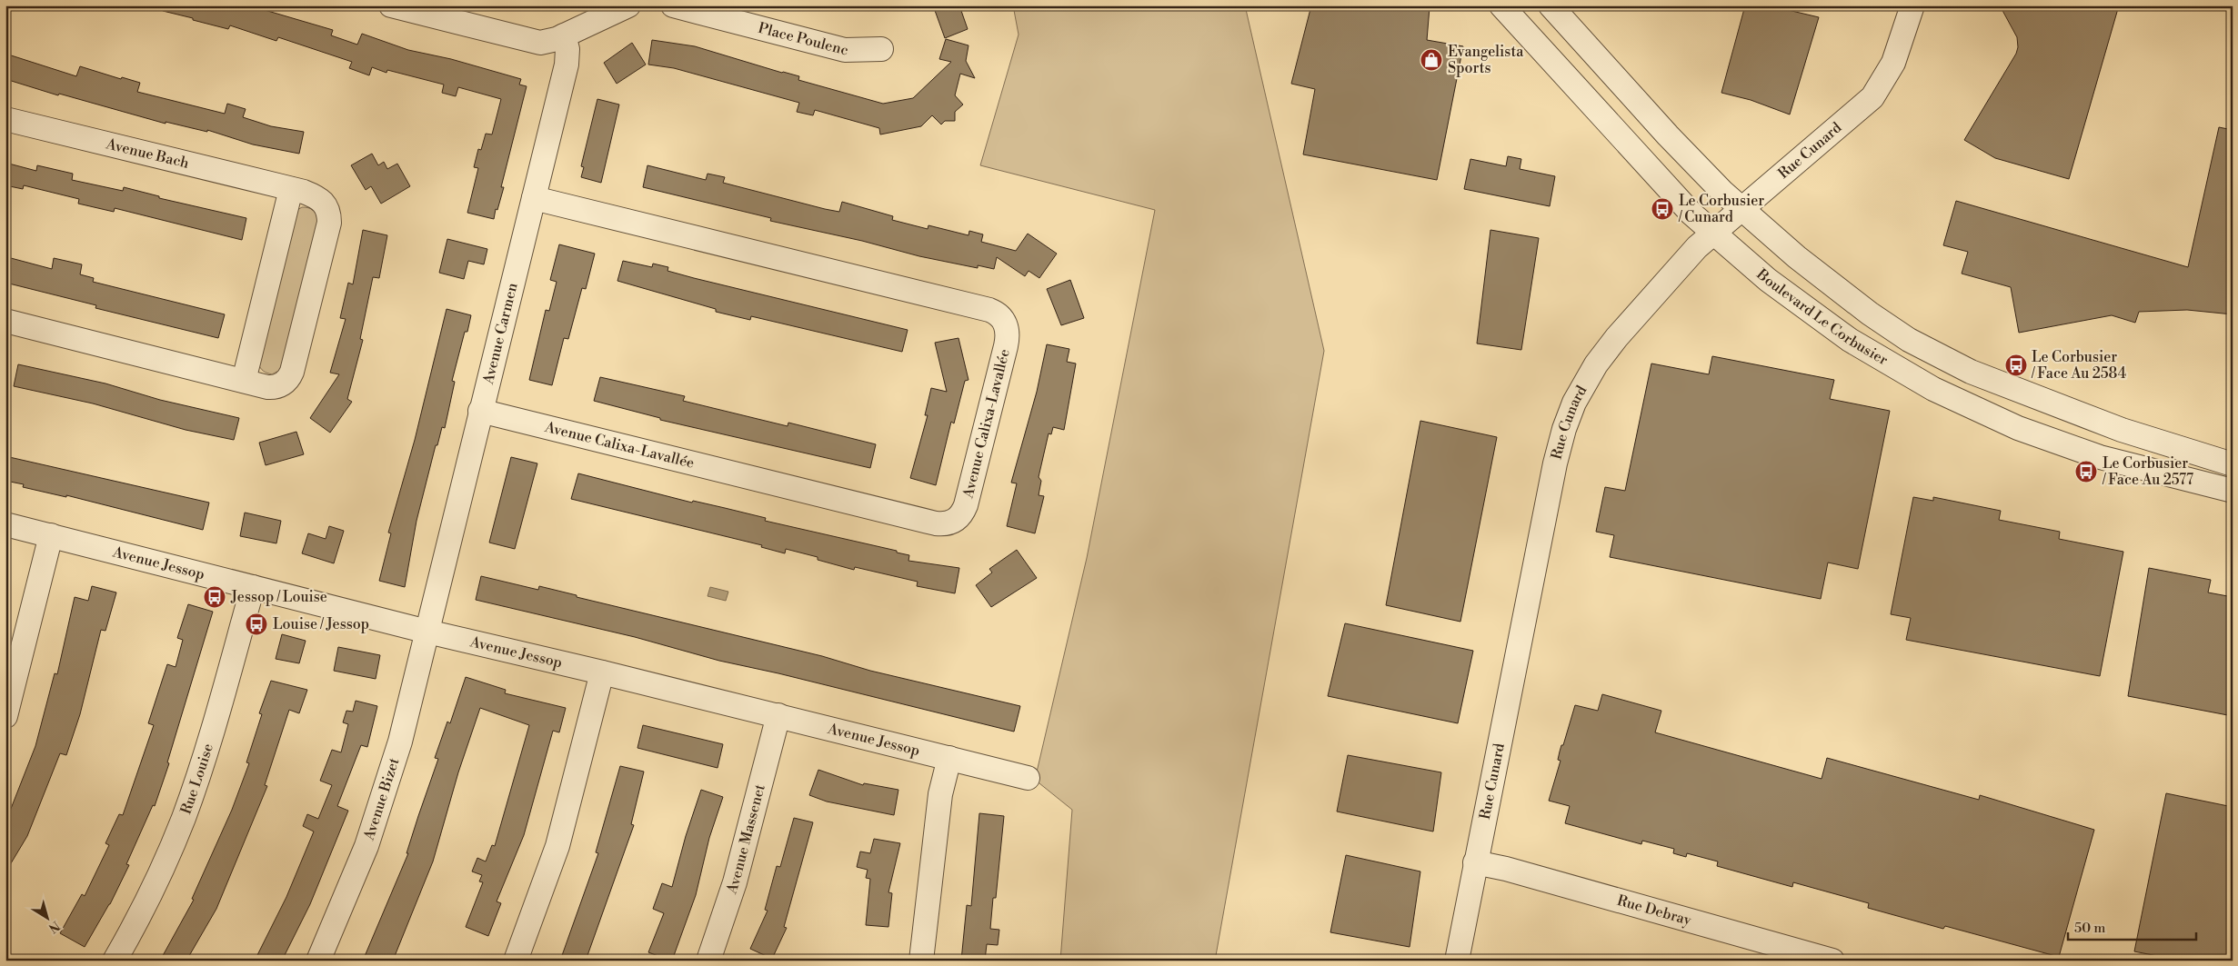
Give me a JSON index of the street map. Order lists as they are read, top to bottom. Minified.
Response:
{"streets":{"street":["Place Poulenc","Rue Cunard","Avenue Bach","Boulevard Le Corbusier","Avenue Carmen","Avenue Calixa-Lavallée","Avenue Jessop","Rue Louise","Avenue Bizet","Avenue Massenet","Rue Debray"]},"crossings":[["Rue Cunard","Boulevard Le Corbusier"],["Rue Cunard","Rue Debray"],["Avenue Carmen","Avenue Calixa-Lavallée"],["Avenue Carmen","Avenue Jessop"],["Avenue Carmen","Avenue Bizet"],["Avenue Jessop","Rue Louise"],["Avenue Jessop","Avenue Bizet"],["Avenue Jessop","Avenue Massenet"]],"places":{"shop":["Evangelista Sports"],"bus stop":["Le Corbusier / Cunard","Le Corbusier / Face Au 2584","Le Corbusier / Face Au 2577","Jessop / Louise","Louise / Jessop"]},"scale_bar":"50 m","north":"bottom right"}
